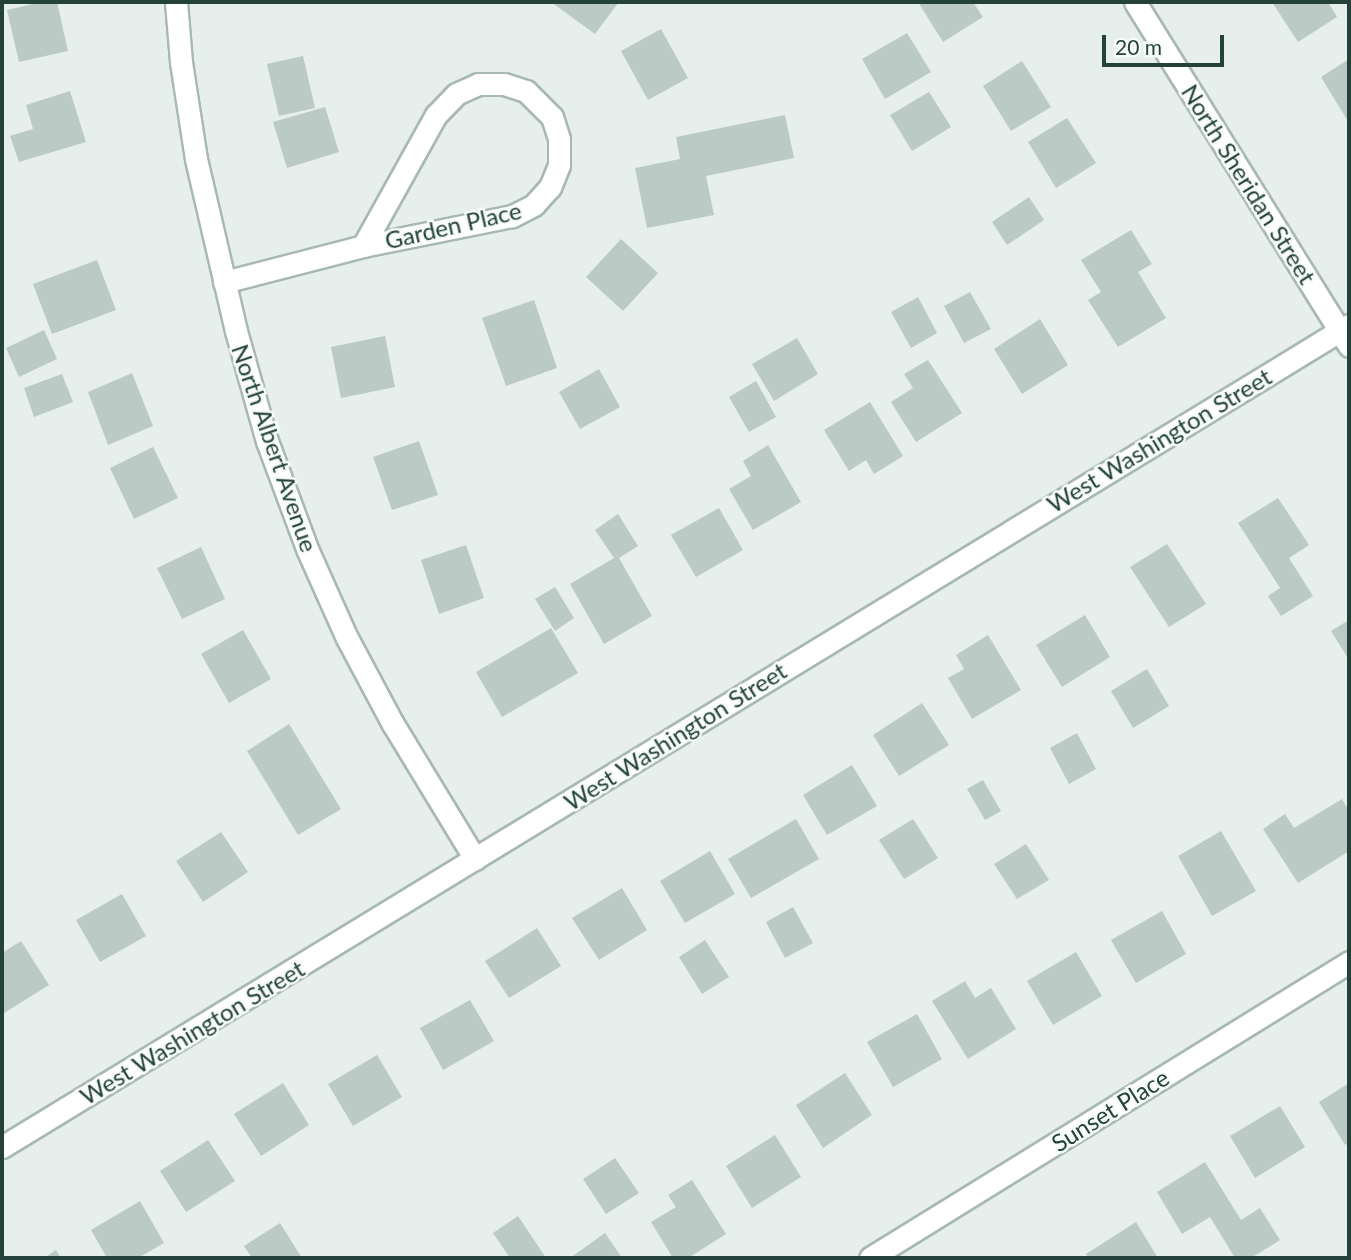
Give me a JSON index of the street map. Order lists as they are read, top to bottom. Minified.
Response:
{"streets":{"street":["North Sheridan Street","Garden Place","West Washington Street","North Albert Avenue","Sunset Place"]},"crossings":[["North Sheridan Street","West Washington Street"],["Garden Place","North Albert Avenue"],["West Washington Street","North Albert Avenue"]],"scale_bar":"20 m"}
